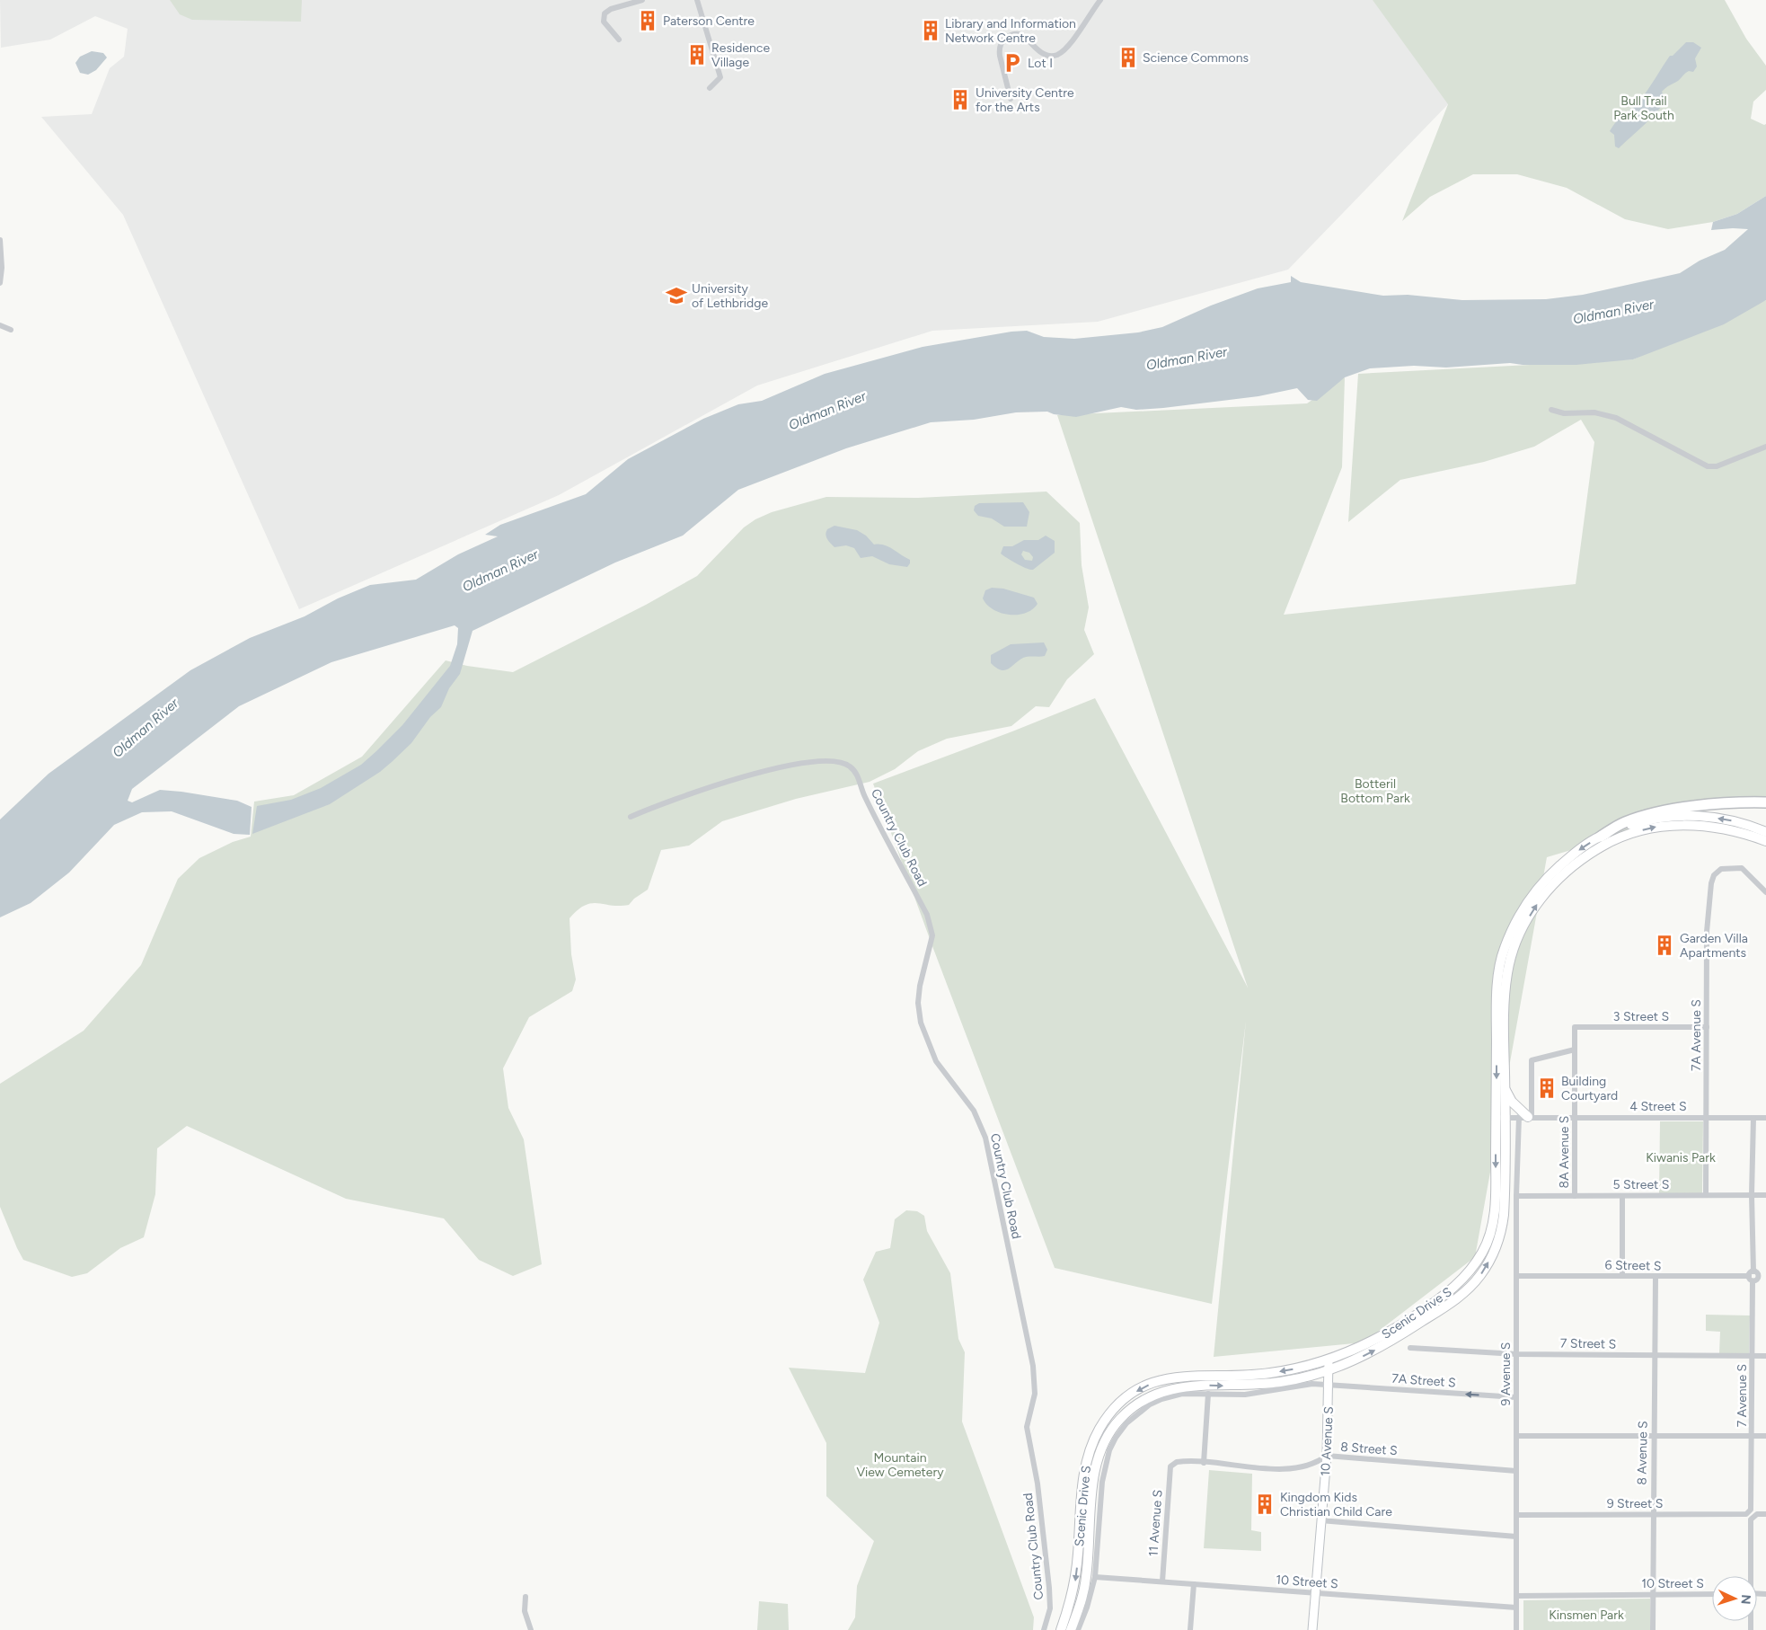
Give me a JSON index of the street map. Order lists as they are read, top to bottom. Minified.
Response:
{"streets":{"main road":["Scenic Drive S"],"street":["Country Club Road","3 Street S","7A Avenue S","4 Street S","8A Avenue S","5 Street S","6 Street S","7 Street S","9 Avenue S","7A Street S","7 Avenue S","10 Avenue S","8 Street S","8 Avenue S","9 Street S","11 Avenue S","10 Street S"]},"crossings":[["3 Street S","7A Avenue S"],["3 Street S","8A Avenue S"],["7A Avenue S","4 Street S"],["7A Avenue S","5 Street S"],["4 Street S","8A Avenue S"],["4 Street S","Scenic Drive S"],["4 Street S","9 Avenue S"],["4 Street S","7 Avenue S"],["8A Avenue S","5 Street S"],["8A Avenue S","9 Avenue S"],["5 Street S","9 Avenue S"],["5 Street S","7 Avenue S"],["6 Street S","9 Avenue S"],["6 Street S","7 Avenue S"],["6 Street S","8 Avenue S"],["Scenic Drive S","7A Street S"],["Scenic Drive S","10 Avenue S"],["Scenic Drive S","10 Street S"],["7 Street S","9 Avenue S"],["7 Street S","7 Avenue S"],["7 Street S","8 Avenue S"],["9 Avenue S","7A Street S"],["9 Avenue S","8 Street S"],["9 Avenue S","9 Street S"],["9 Avenue S","10 Street S"],["7A Street S","10 Avenue S"],["7 Avenue S","9 Street S"],["10 Avenue S","8 Street S"],["10 Avenue S","10 Street S"],["8 Street S","11 Avenue S"],["8 Avenue S","9 Street S"],["8 Avenue S","10 Street S"],["11 Avenue S","10 Street S"]],"one_way":["7A Street S"],"water":["Oldman River"],"parks":["Bull Trail Park South","Botteril Bottom Park","Kiwanis Park","Mountain View Cemetery","Kinsmen Park"],"places":{"building":["Paterson Centre","Library and Information Network Centre","Residence Village","Science Commons","University Centre for the Arts","Garden Villa Apartments","Building Courtyard","Kingdom Kids Christian Child Care"],"parking":["Lot I"],"school or university":["University of Lethbridge"]},"north":"right"}
